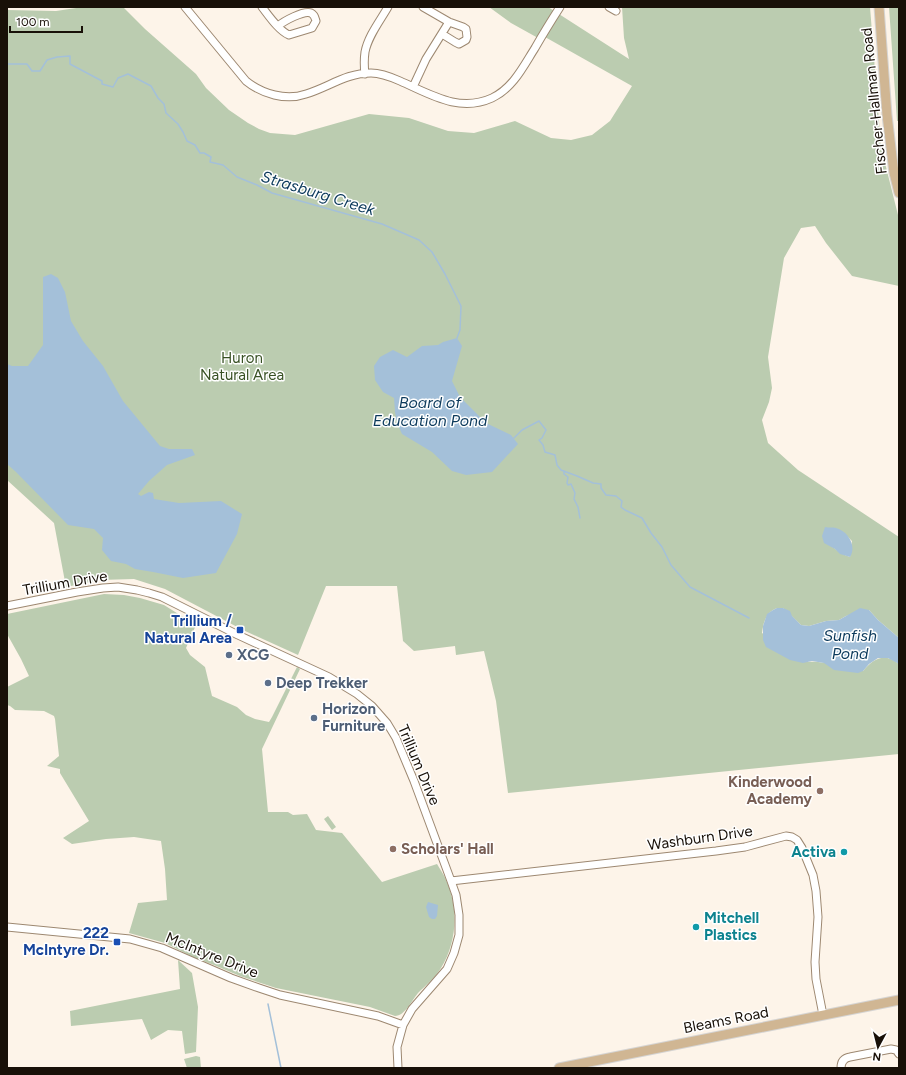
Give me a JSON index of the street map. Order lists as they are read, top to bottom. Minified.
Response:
{"streets":{"main road":["Fischer-Hallman Road","Bleams Road"],"street":["Trillium Drive","Washburn Drive","McIntyre Drive"]},"crossings":[["Trillium Drive","Washburn Drive"],["Trillium Drive","McIntyre Drive"],["Washburn Drive","Bleams Road"]],"water":["Strasburg Creek","Board of Education Pond","Sunfish Pond"],"parks":["Huron Natural Area"],"places":{"transit":["Trillium / Natural Area","222 McIntyre Dr."],"other":["XCG","Deep Trekker","Horizon Furniture","Kinderwood Academy","Scholars' Hall","Activa","Mitchell Plastics"]},"scale_bar":"100 m","north":"bottom"}
